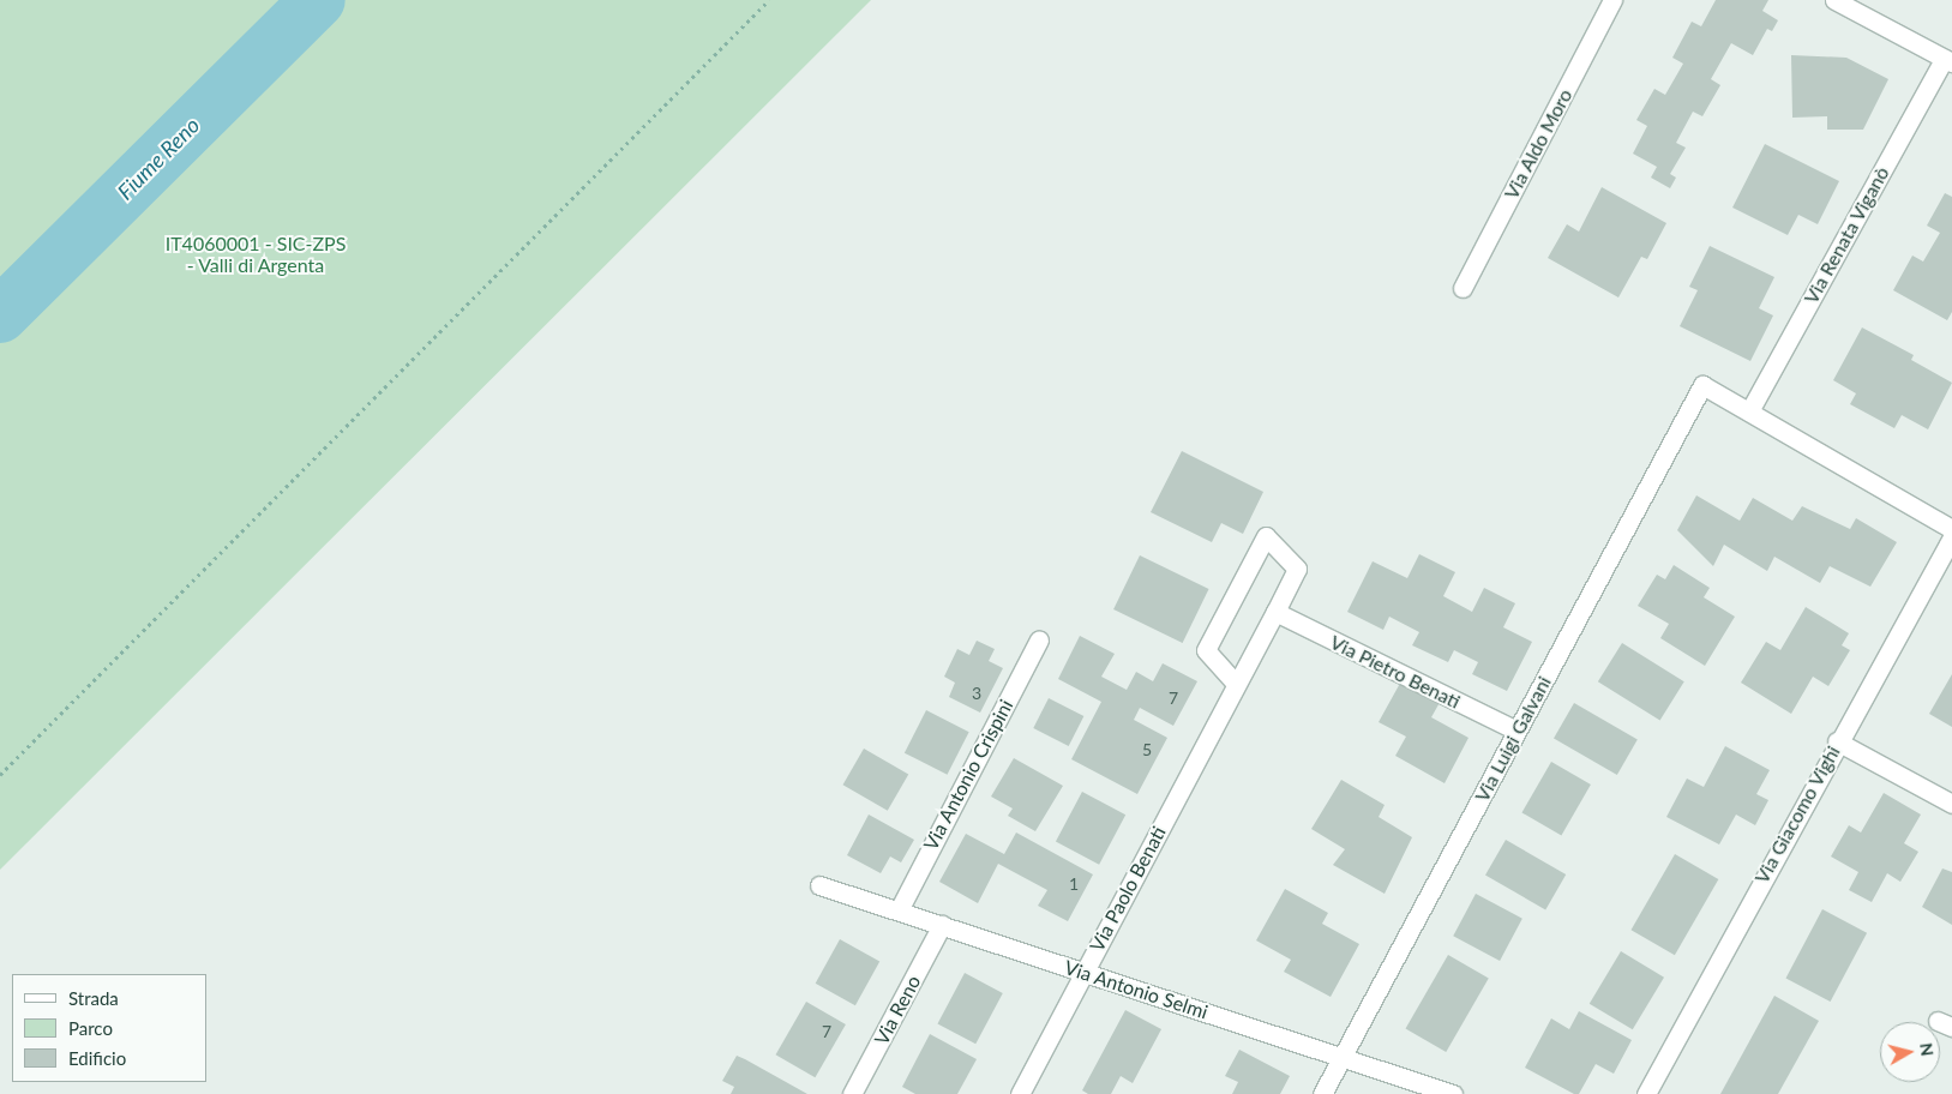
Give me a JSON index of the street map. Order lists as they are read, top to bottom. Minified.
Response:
{"streets":{"street":["Via Aldo Moro","Via Renata Viganò","Via Pietro Benati","Via Luigi Galvani","Via Antonio Crispini","Via Giacomo Vighi","Via Paolo Benati","Via Antonio Selmi","Via Reno"]},"crossings":[["Via Renata Viganò","Via Luigi Galvani"],["Via Pietro Benati","Via Luigi Galvani"],["Via Pietro Benati","Via Paolo Benati"],["Via Luigi Galvani","Via Antonio Selmi"],["Via Antonio Crispini","Via Antonio Selmi"],["Via Paolo Benati","Via Antonio Selmi"],["Via Antonio Selmi","Via Reno"]],"water":["Fiume Reno"],"parks":["IT4060001 - SIC-ZPS - Valli di Argenta"],"house_numbers":["3","7","5","1","7"],"legend":["Strada","Parco","Edificio"],"north":"right"}
